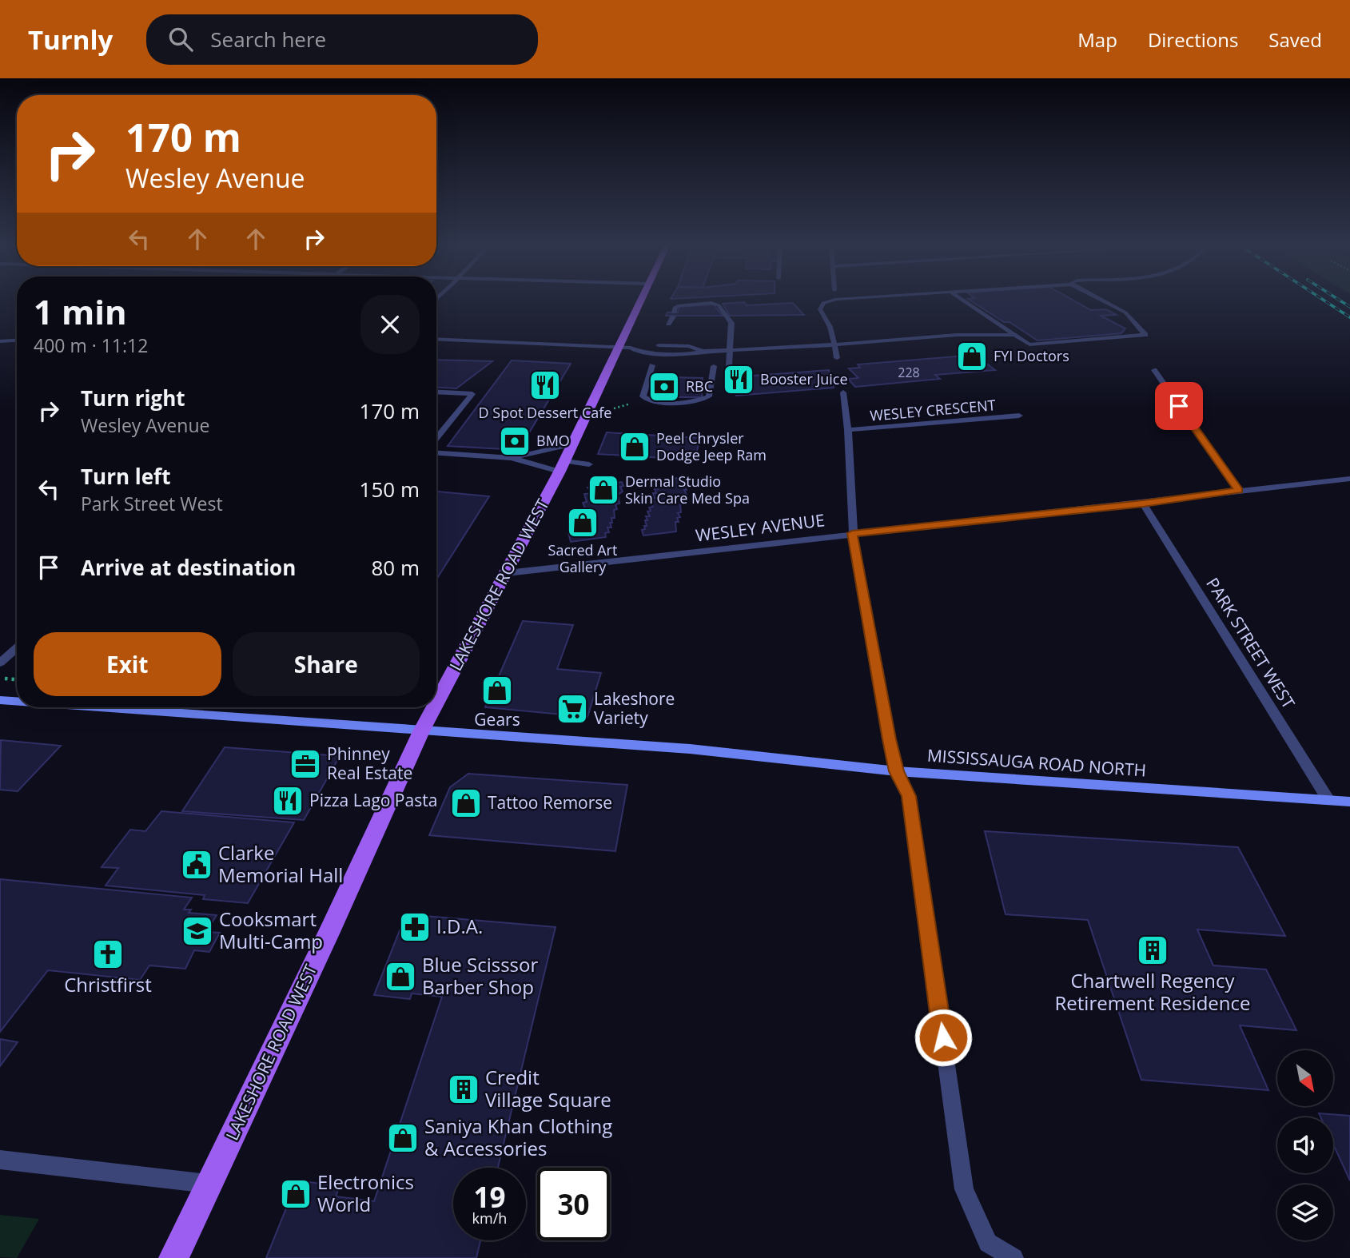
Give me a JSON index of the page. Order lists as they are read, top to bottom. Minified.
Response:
{"streets":{"main road":["LAKESHORE ROAD WEST","MISSISSAUGA ROAD NORTH"],"street":["WESLEY CRESCENT","WESLEY AVENUE","PARK STREET WEST"]},"crossings":[["WESLEY AVENUE","LAKESHORE ROAD WEST"],["WESLEY AVENUE","PARK STREET WEST"],["LAKESHORE ROAD WEST","MISSISSAUGA ROAD NORTH"],["PARK STREET WEST","MISSISSAUGA ROAD NORTH"]],"places":{"shop":["FYI Doctors","Peel Chrysler Dodge Jeep Ram","Dermal Studio Skin Care Med Spa","Sacred Art Gallery","Gears","Tattoo Remorse","Blue Scisssor Barber Shop","Saniya Khan Clothing & Accessories","Electronics World"],"restaurant":["Booster Juice","D Spot Dessert Cafe","Pizza Lago Pasta"],"bank":["RBC","BMO"],"supermarket":["Lakeshore Variety"],"office":["Phinney Real Estate"],"public building":["Clarke Memorial Hall"],"pharmacy":["I.D.A."],"school or university":["Cooksmart Multi-Camp"],"building":["Chartwell Regency Retirement Residence","Credit Village Square"],"church":["Christfirst"]},"house_numbers":["228"],"north":"bottom right","page":{"header":"Turnly","search":"Search here","nav":["Map","Directions","Saved"],"turn":["170 m","Wesley Avenue"],"heading":["1 min","400 m · 11:12"],"list":[{"name":"Turn right","note":"Wesley Avenue","value":"170 m"},{"name":"Turn left","note":"Park Street West","value":"150 m"},{"name":"Arrive at destination","value":"80 m"}],"buttons":["Exit","Share"],"speed":"19 km/h","limit":"30"}}
